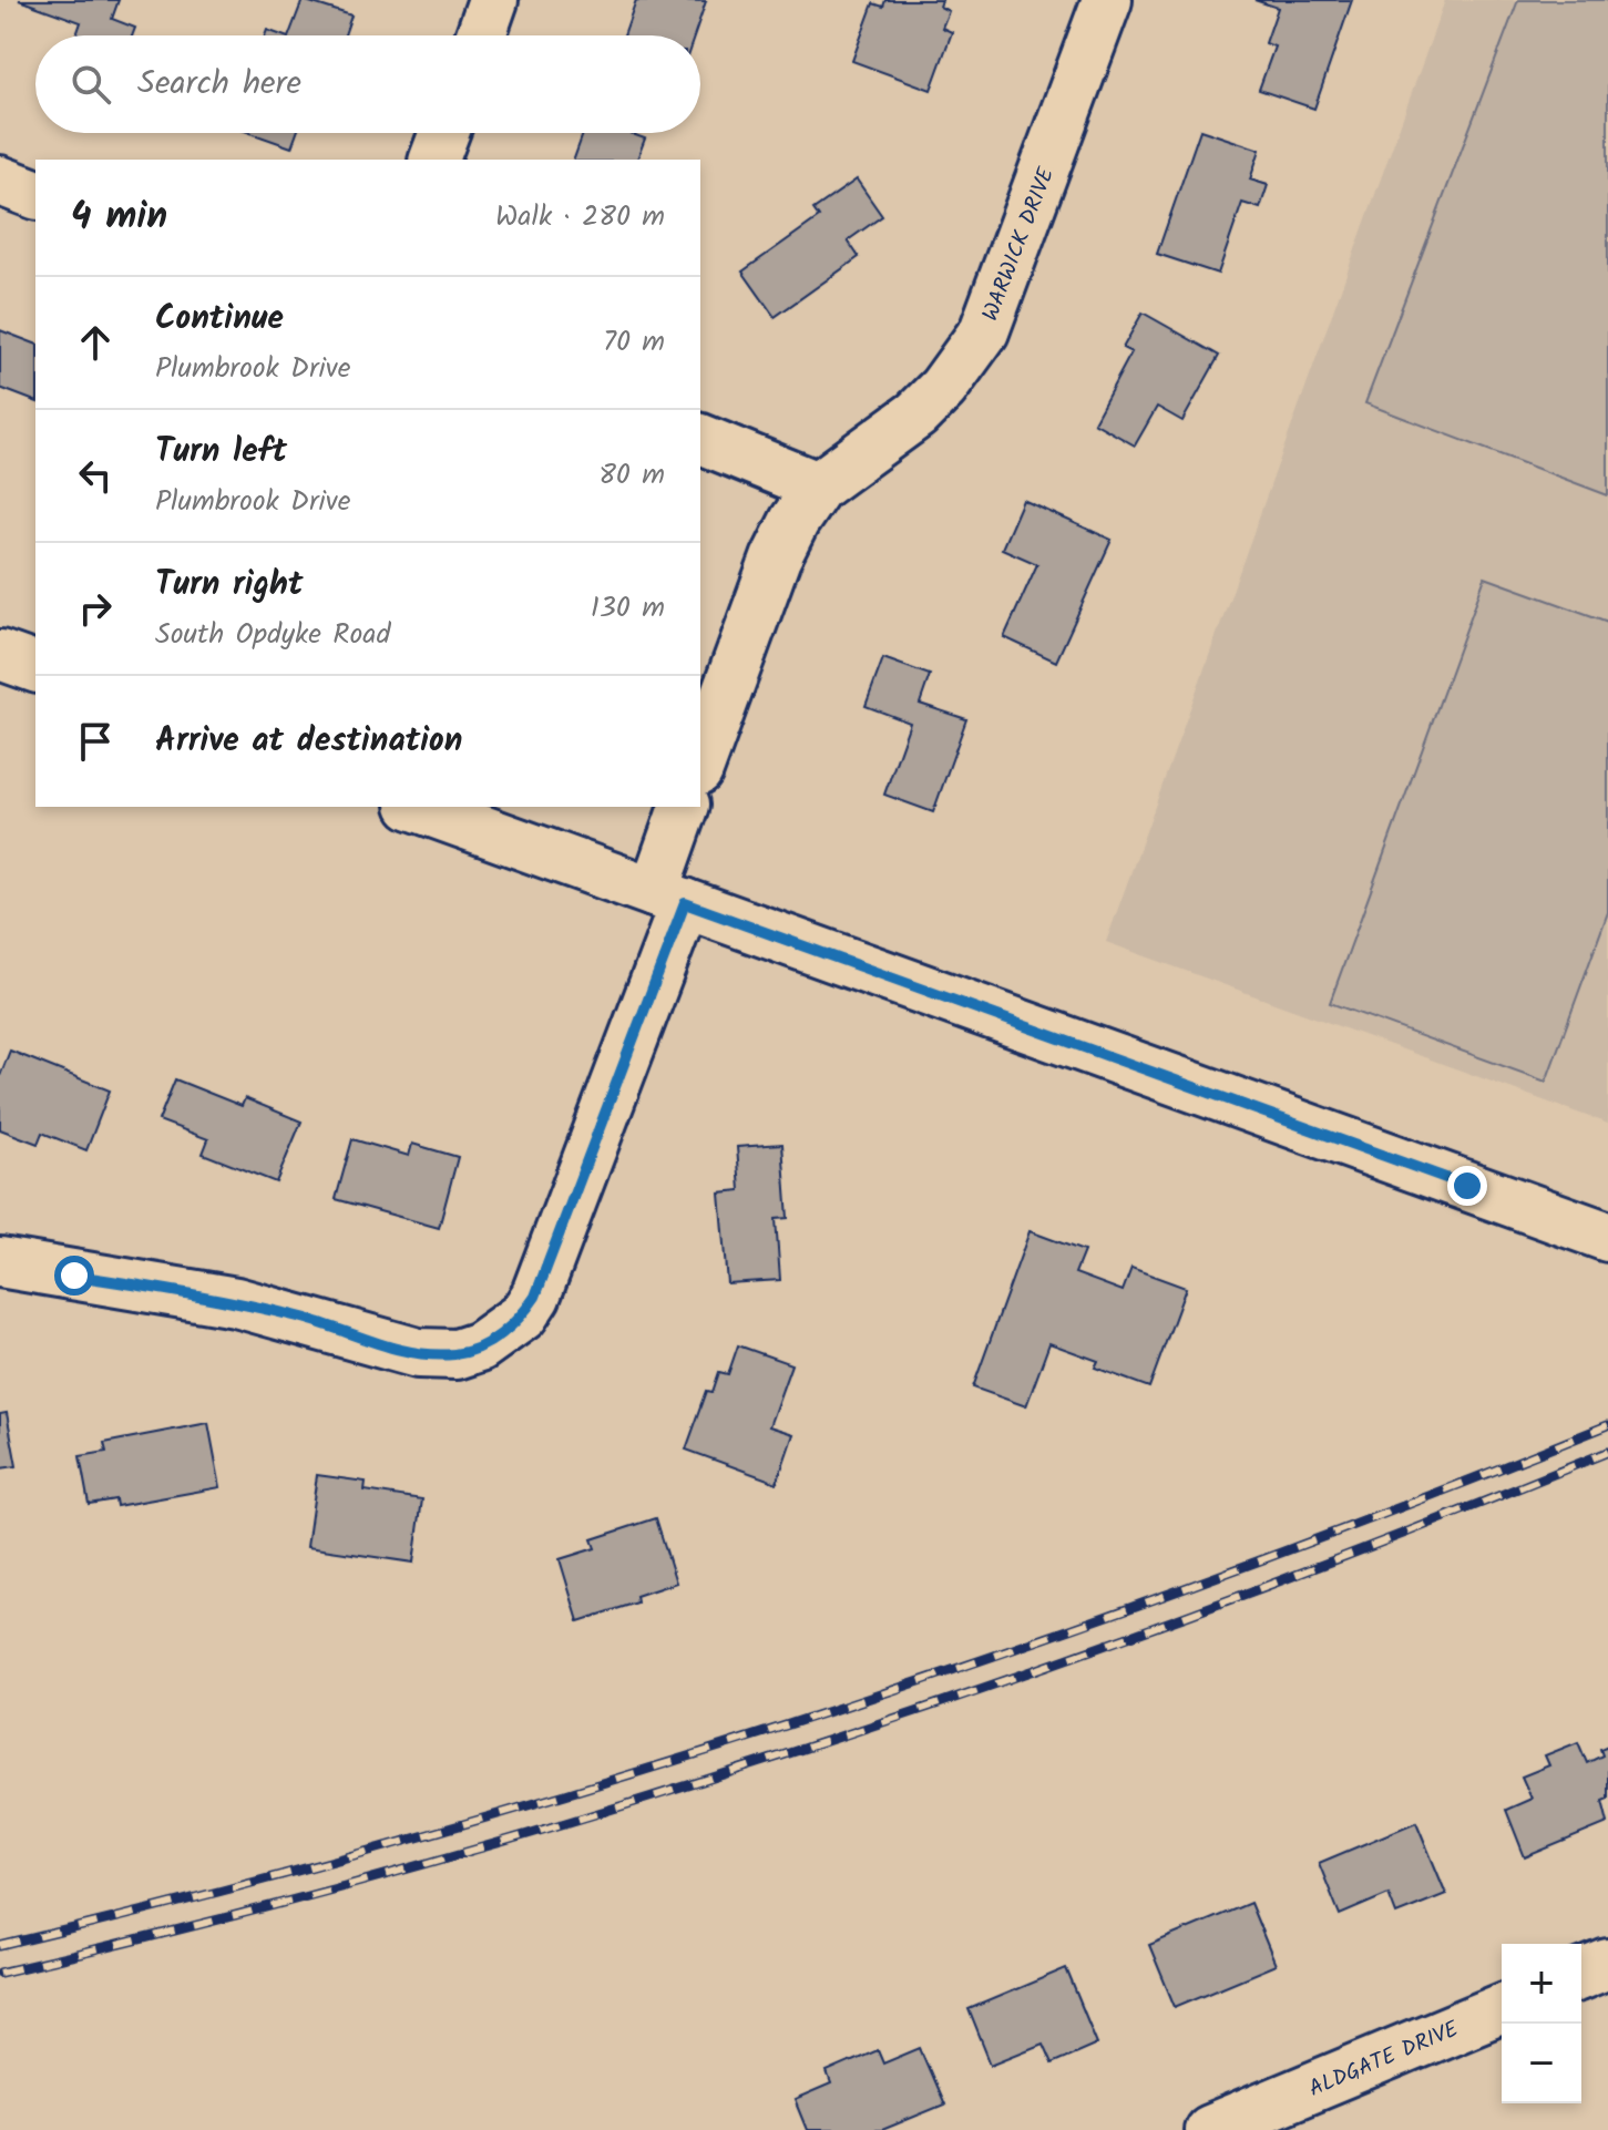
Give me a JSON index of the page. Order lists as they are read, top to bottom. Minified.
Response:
{"streets":{"street":["WARWICK DRIVE","ALDGATE DRIVE"]},"page":{"search":"Search here","heading":["4 min","Walk · 280 m"],"list":[["Continue","Plumbrook Drive","70 m"],["Turn left","Plumbrook Drive","80 m"],["Turn right","South Opdyke Road","130 m"],"Arrive at destination"],"map_buttons":["+","−"]}}
